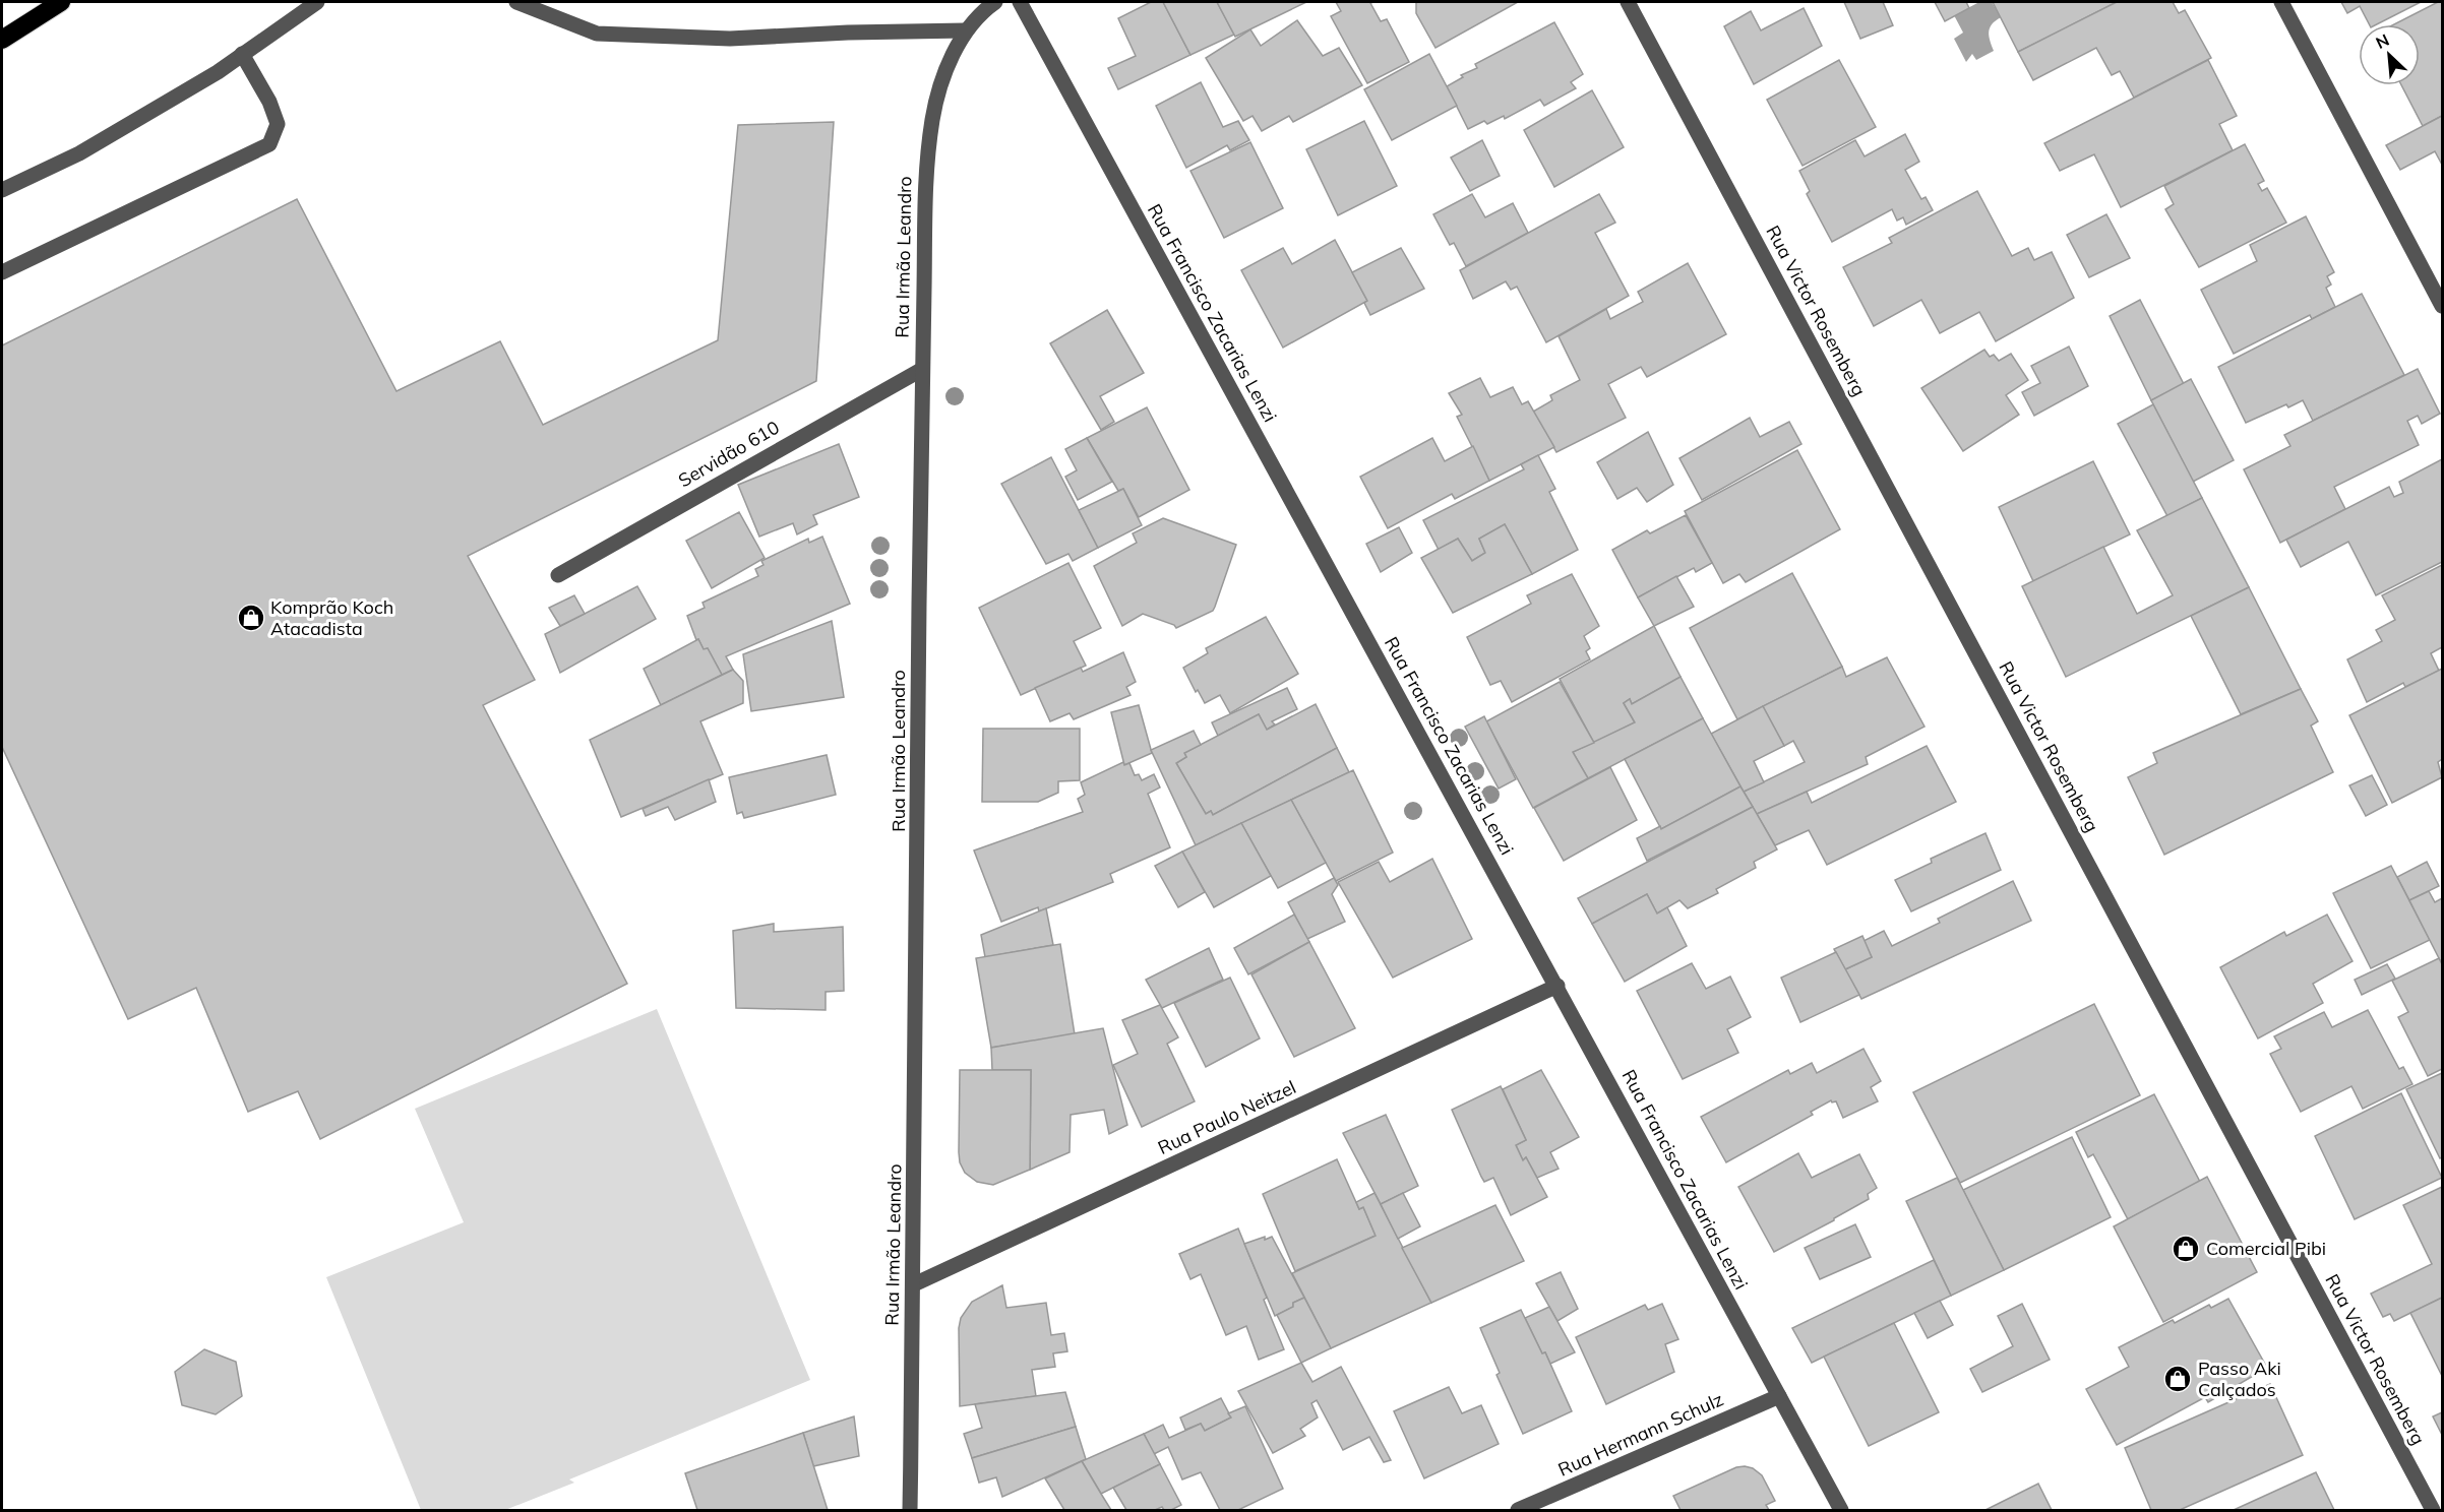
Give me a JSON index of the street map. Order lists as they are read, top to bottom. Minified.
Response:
{"streets":{"street":["Rua Irmão Leandro","Rua Victor Rosemberg","Rua Francisco Zacarias Lenzi","Servidão 610","Rua Paulo Neitzel","Rua Hermann Schulz"]},"crossings":[["Rua Irmão Leandro","Servidão 610"],["Rua Irmão Leandro","Rua Paulo Neitzel"],["Rua Francisco Zacarias Lenzi","Rua Paulo Neitzel"],["Rua Francisco Zacarias Lenzi","Rua Hermann Schulz"]],"places":{"shop":["Komprão Koch Atacadista","Comercial Pibi","Passo Aki Calçados"]},"north":"top left"}
